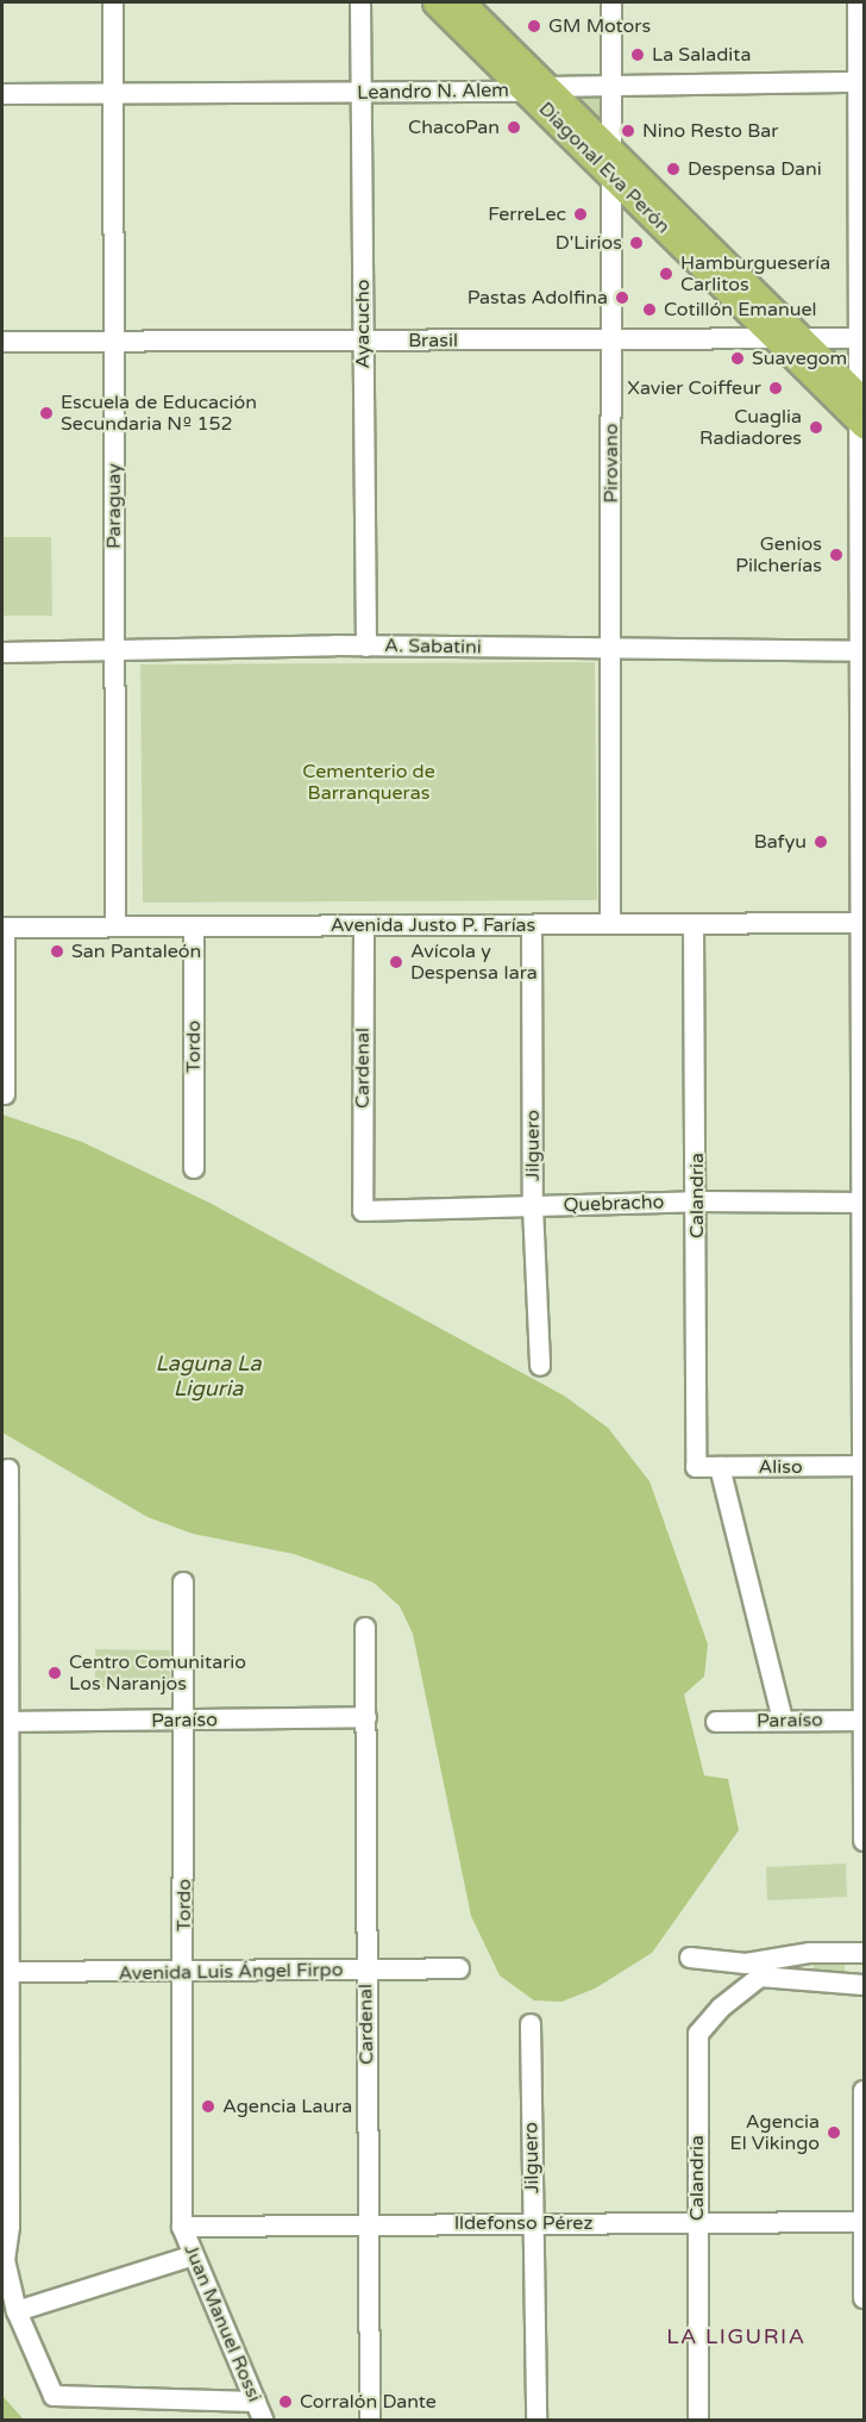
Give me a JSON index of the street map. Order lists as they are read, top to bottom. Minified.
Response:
{"streets":{"main road":["Diagonal Eva Perón"],"street":["Leandro N. Alem","Ayacucho","Brasil","Pirovano","Paraguay","A. Sabatini","Avenida Justo P. Farías","Tordo","Cardenal","Jilguero","Calandria","Quebracho","Aliso","Paraíso","Avenida Luis Ángel Firpo","Ildefonso Pérez","Juan Manuel Rossi"]},"crossings":[["Leandro N. Alem","Diagonal Eva Perón"],["Leandro N. Alem","Ayacucho"],["Leandro N. Alem","Pirovano"],["Leandro N. Alem","Paraguay"],["Diagonal Eva Perón","Brasil"],["Diagonal Eva Perón","Pirovano"],["Ayacucho","Brasil"],["Ayacucho","A. Sabatini"],["Brasil","Pirovano"],["Brasil","Paraguay"],["Pirovano","A. Sabatini"],["Pirovano","Avenida Justo P. Farías"],["Paraguay","A. Sabatini"],["Paraguay","Avenida Justo P. Farías"],["Avenida Justo P. Farías","Tordo"],["Avenida Justo P. Farías","Cardenal"],["Avenida Justo P. Farías","Jilguero"],["Avenida Justo P. Farías","Calandria"],["Tordo","Paraíso"],["Tordo","Avenida Luis Ángel Firpo"],["Tordo","Ildefonso Pérez"],["Tordo","Juan Manuel Rossi"],["Cardenal","Quebracho"],["Cardenal","Paraíso"],["Cardenal","Avenida Luis Ángel Firpo"],["Cardenal","Ildefonso Pérez"],["Jilguero","Quebracho"],["Jilguero","Ildefonso Pérez"],["Calandria","Quebracho"],["Calandria","Aliso"],["Calandria","Ildefonso Pérez"],["Ildefonso Pérez","Juan Manuel Rossi"]],"districts":["LA LIGURIA"],"water":["Laguna La Liguria"],"parks":["Cementerio de Barranqueras"],"places":["GM Motors","La Saladita","ChacoPan","Nino Resto Bar","Despensa Dani","FerreLec","D'Lirios","Hamburguesería Carlitos","Pastas Adolfina","Cotillón Emanuel","Suavegom","Xavier Coiffeur","Escuela de Educación Secundaria Nº 152","Cuaglia Radiadores","Genios Pilcherías","Bafyu","San Pantaleón","Avícola y Despensa Iara","Centro Comunitario Los Naranjos","Agencia Laura","Agencia El Vikingo","Corralón Dante"]}
